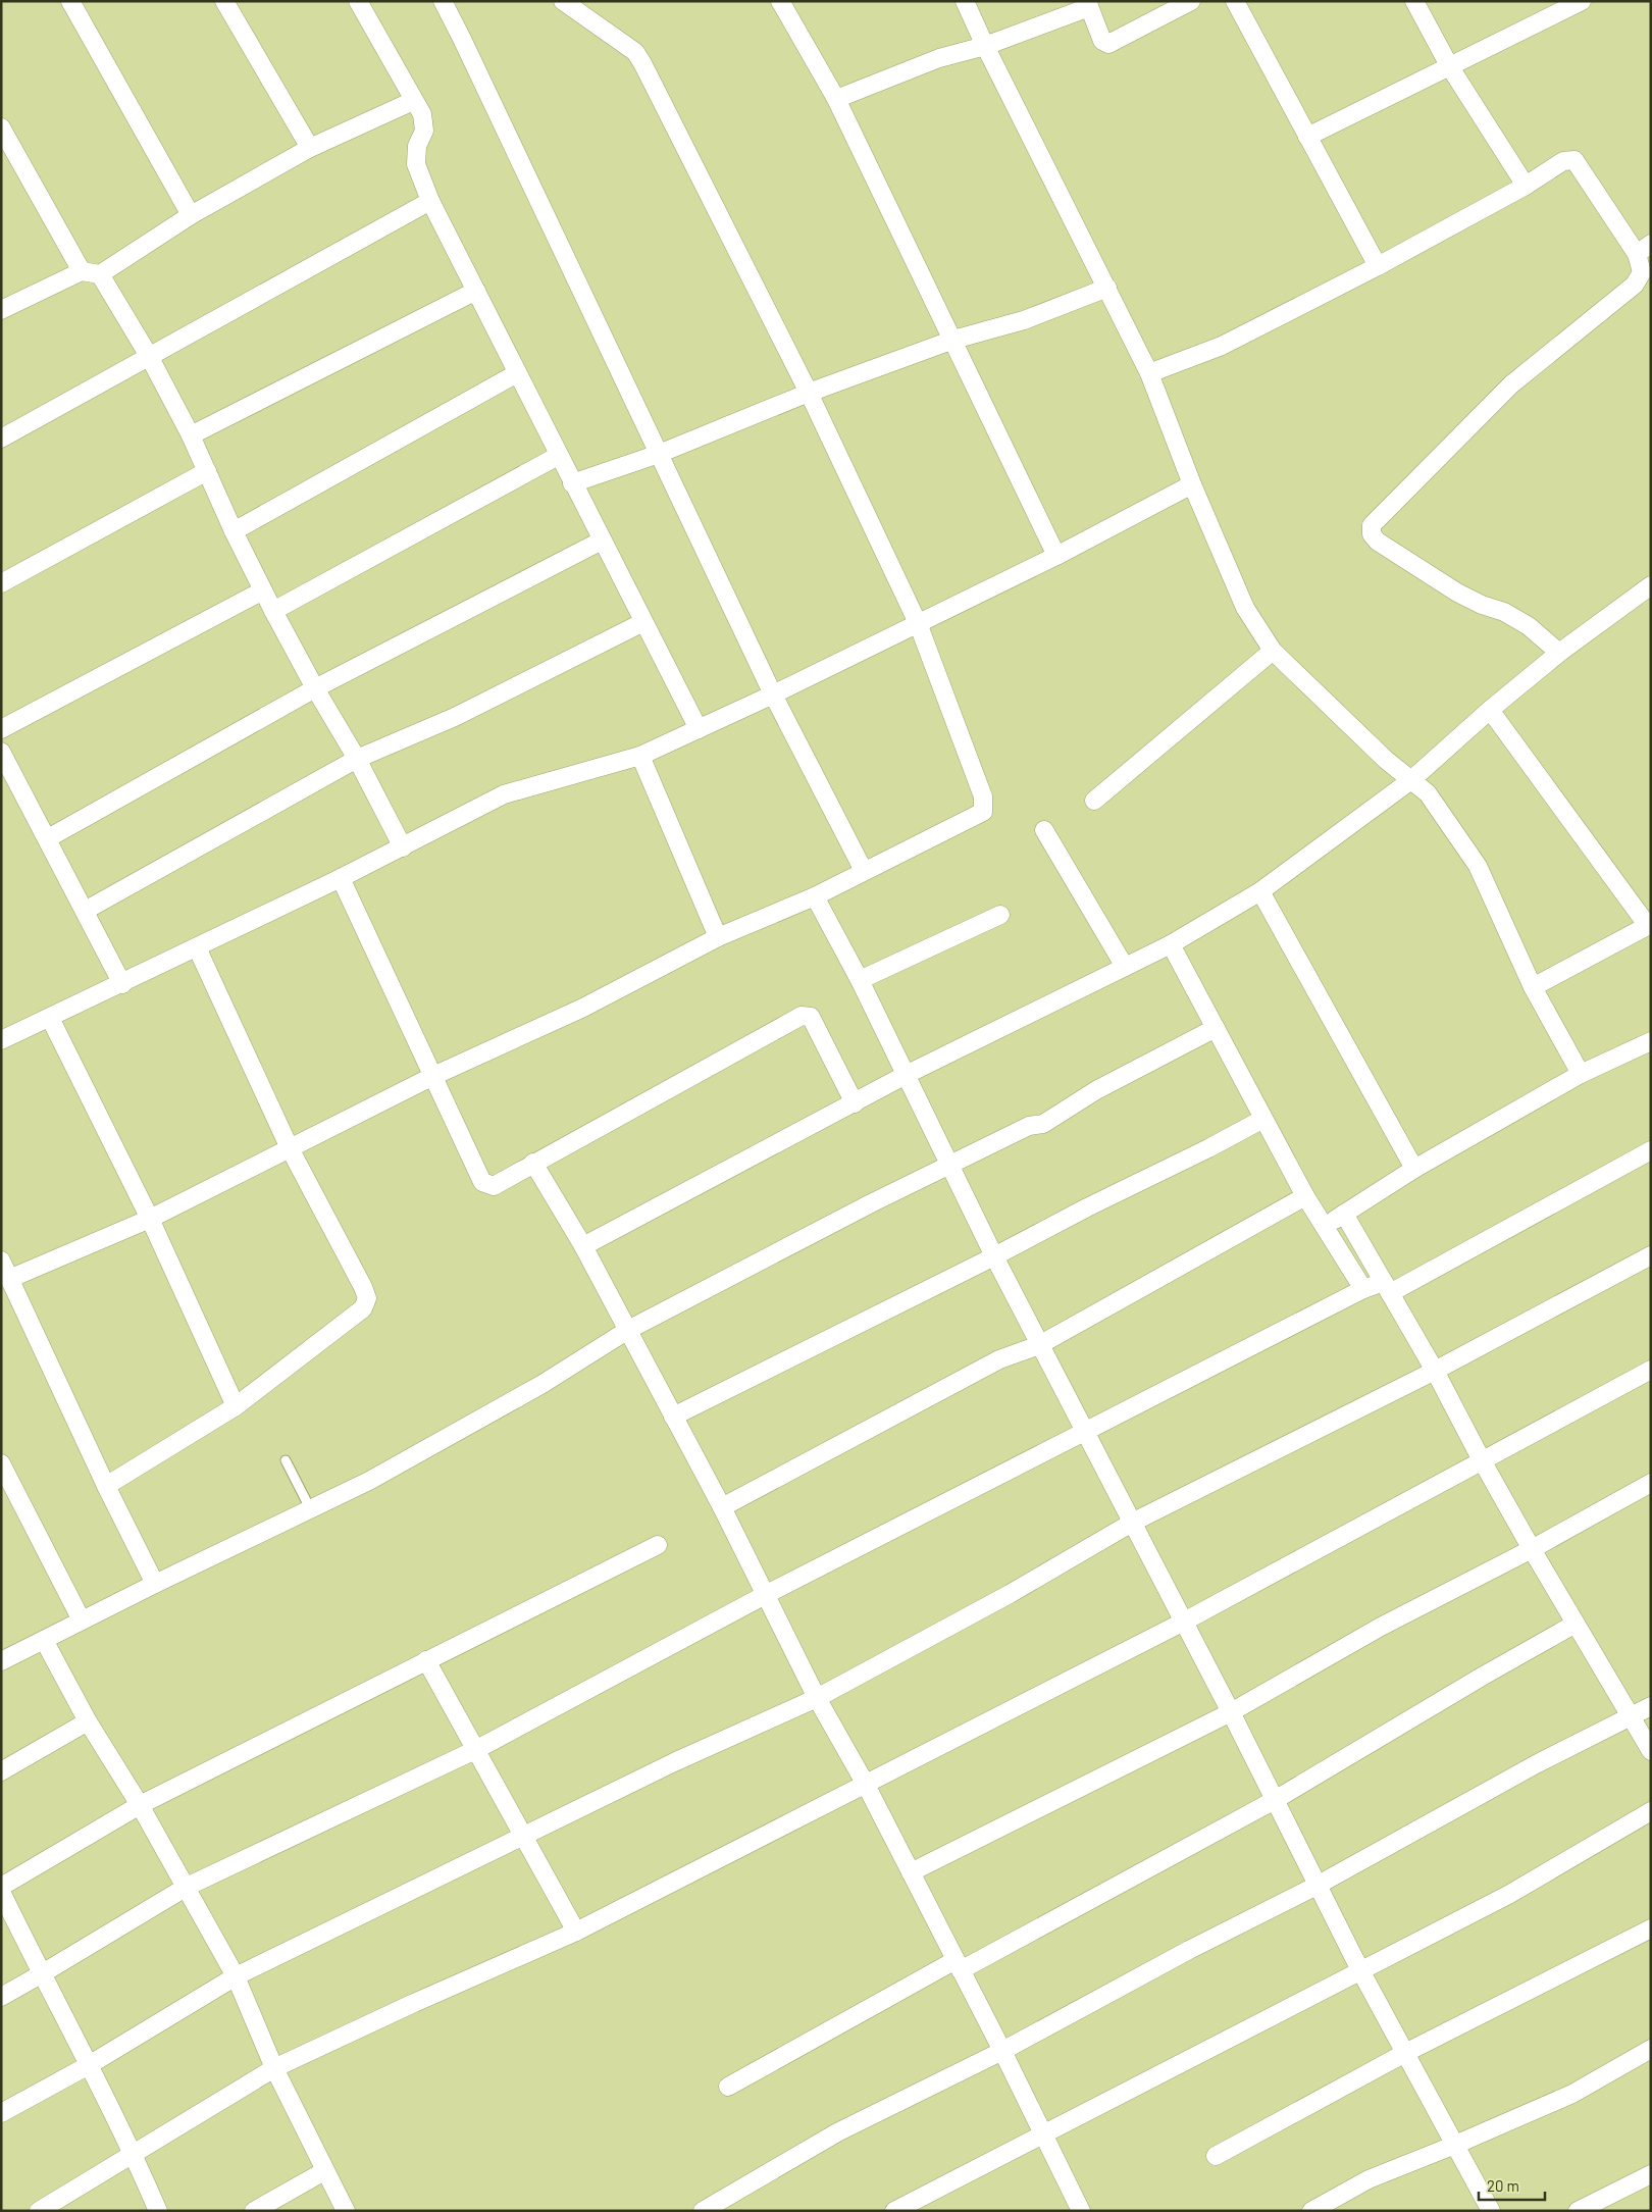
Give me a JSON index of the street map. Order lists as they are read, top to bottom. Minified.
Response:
{"scale_bar":"20 m"}
